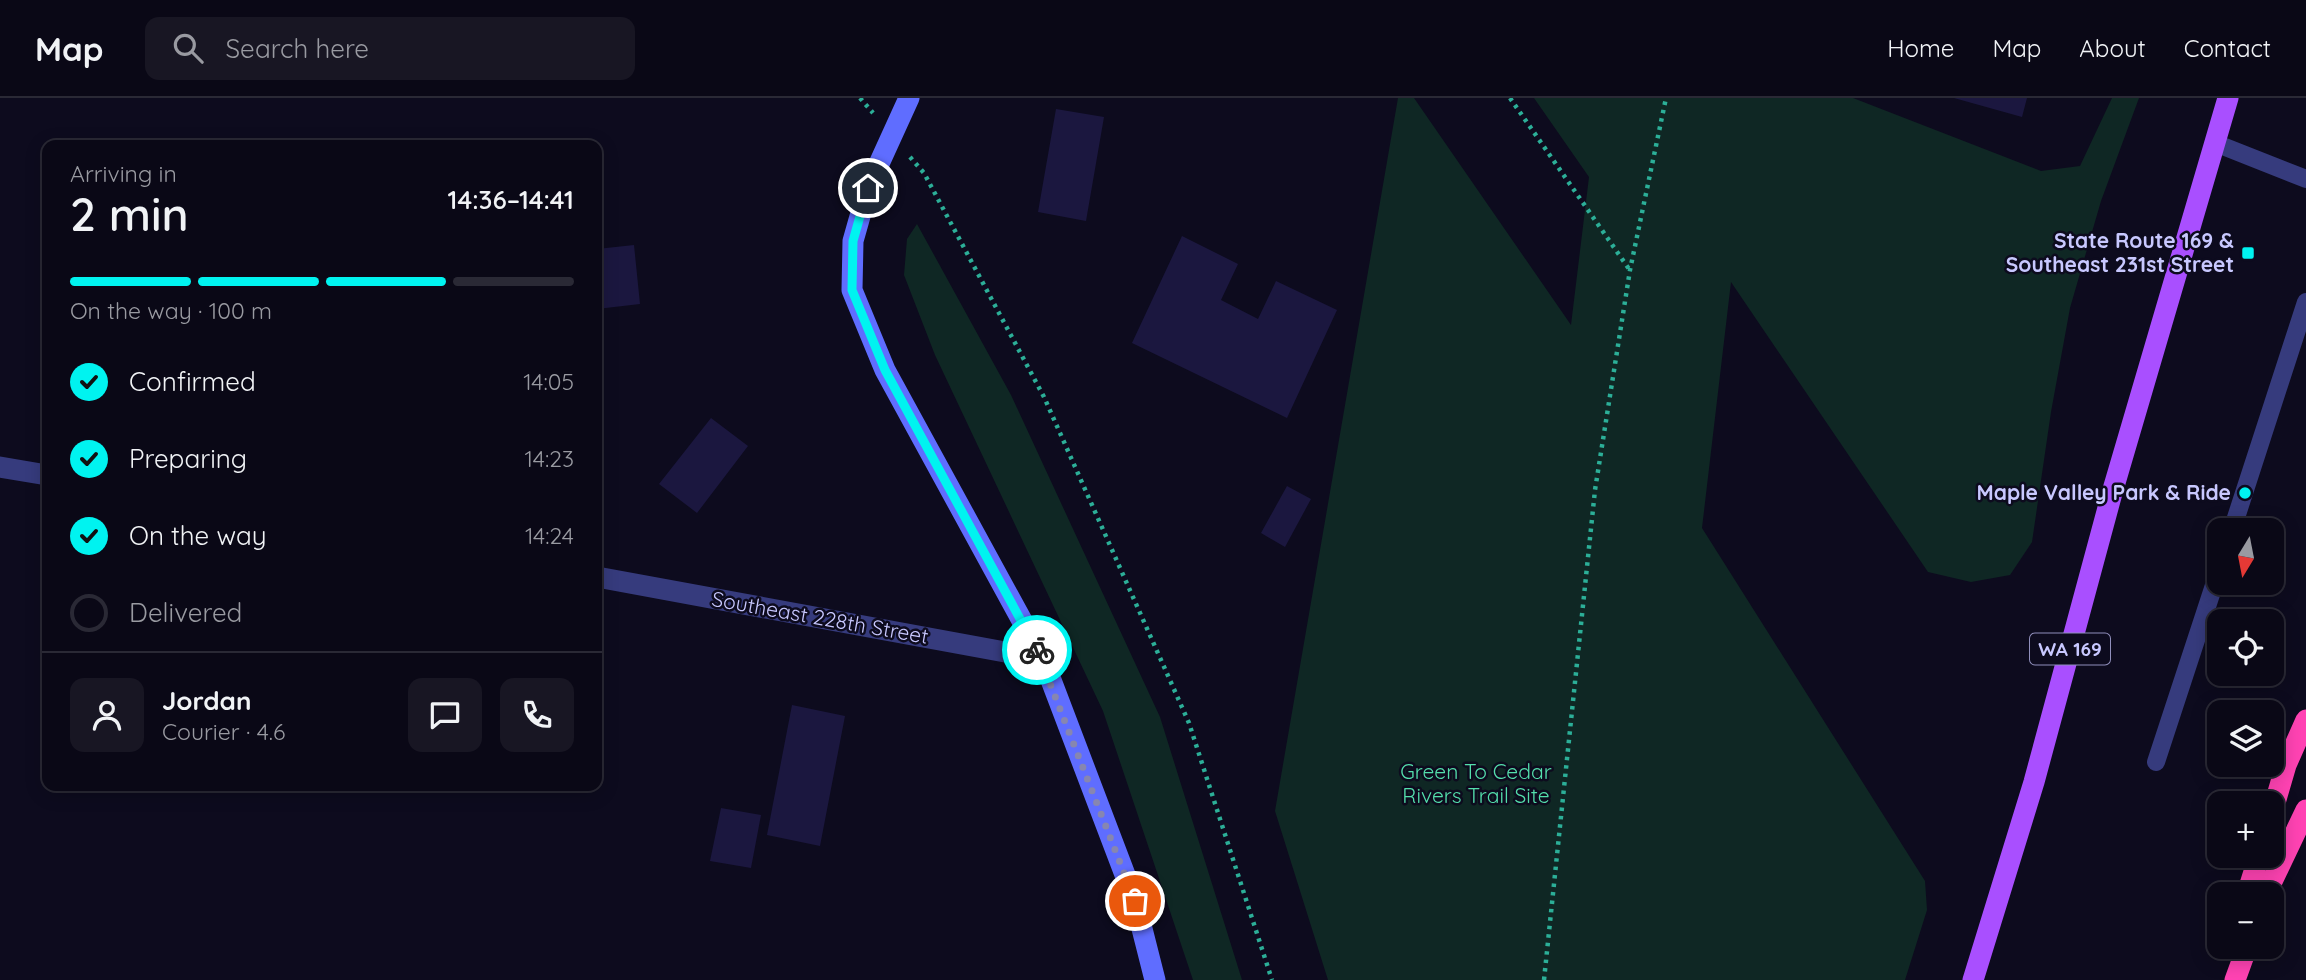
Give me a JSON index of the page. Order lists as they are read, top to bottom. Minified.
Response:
{"streets":{"main road":["WA 169"],"street":["Southeast 228th Street"]},"parks":["Green To Cedar Rivers Trail Site"],"places":{"transit":["State Route 169 & Southeast 231st Street"],"other":["Maple Valley Park & Ride"]},"north":"bottom","page":{"header":"Map","search":"Search here","nav":["Home","Map","About","Contact"],"heading":["2 min","Arriving in","14:36–14:41"],"panel":["Jordan","Courier · 4.6"],"bar":"On the way · 100 m","list":[["Confirmed","14:05"],["Preparing","14:23"],["On the way","14:24"],"Delivered"],"map_buttons":["+","−"]}}
